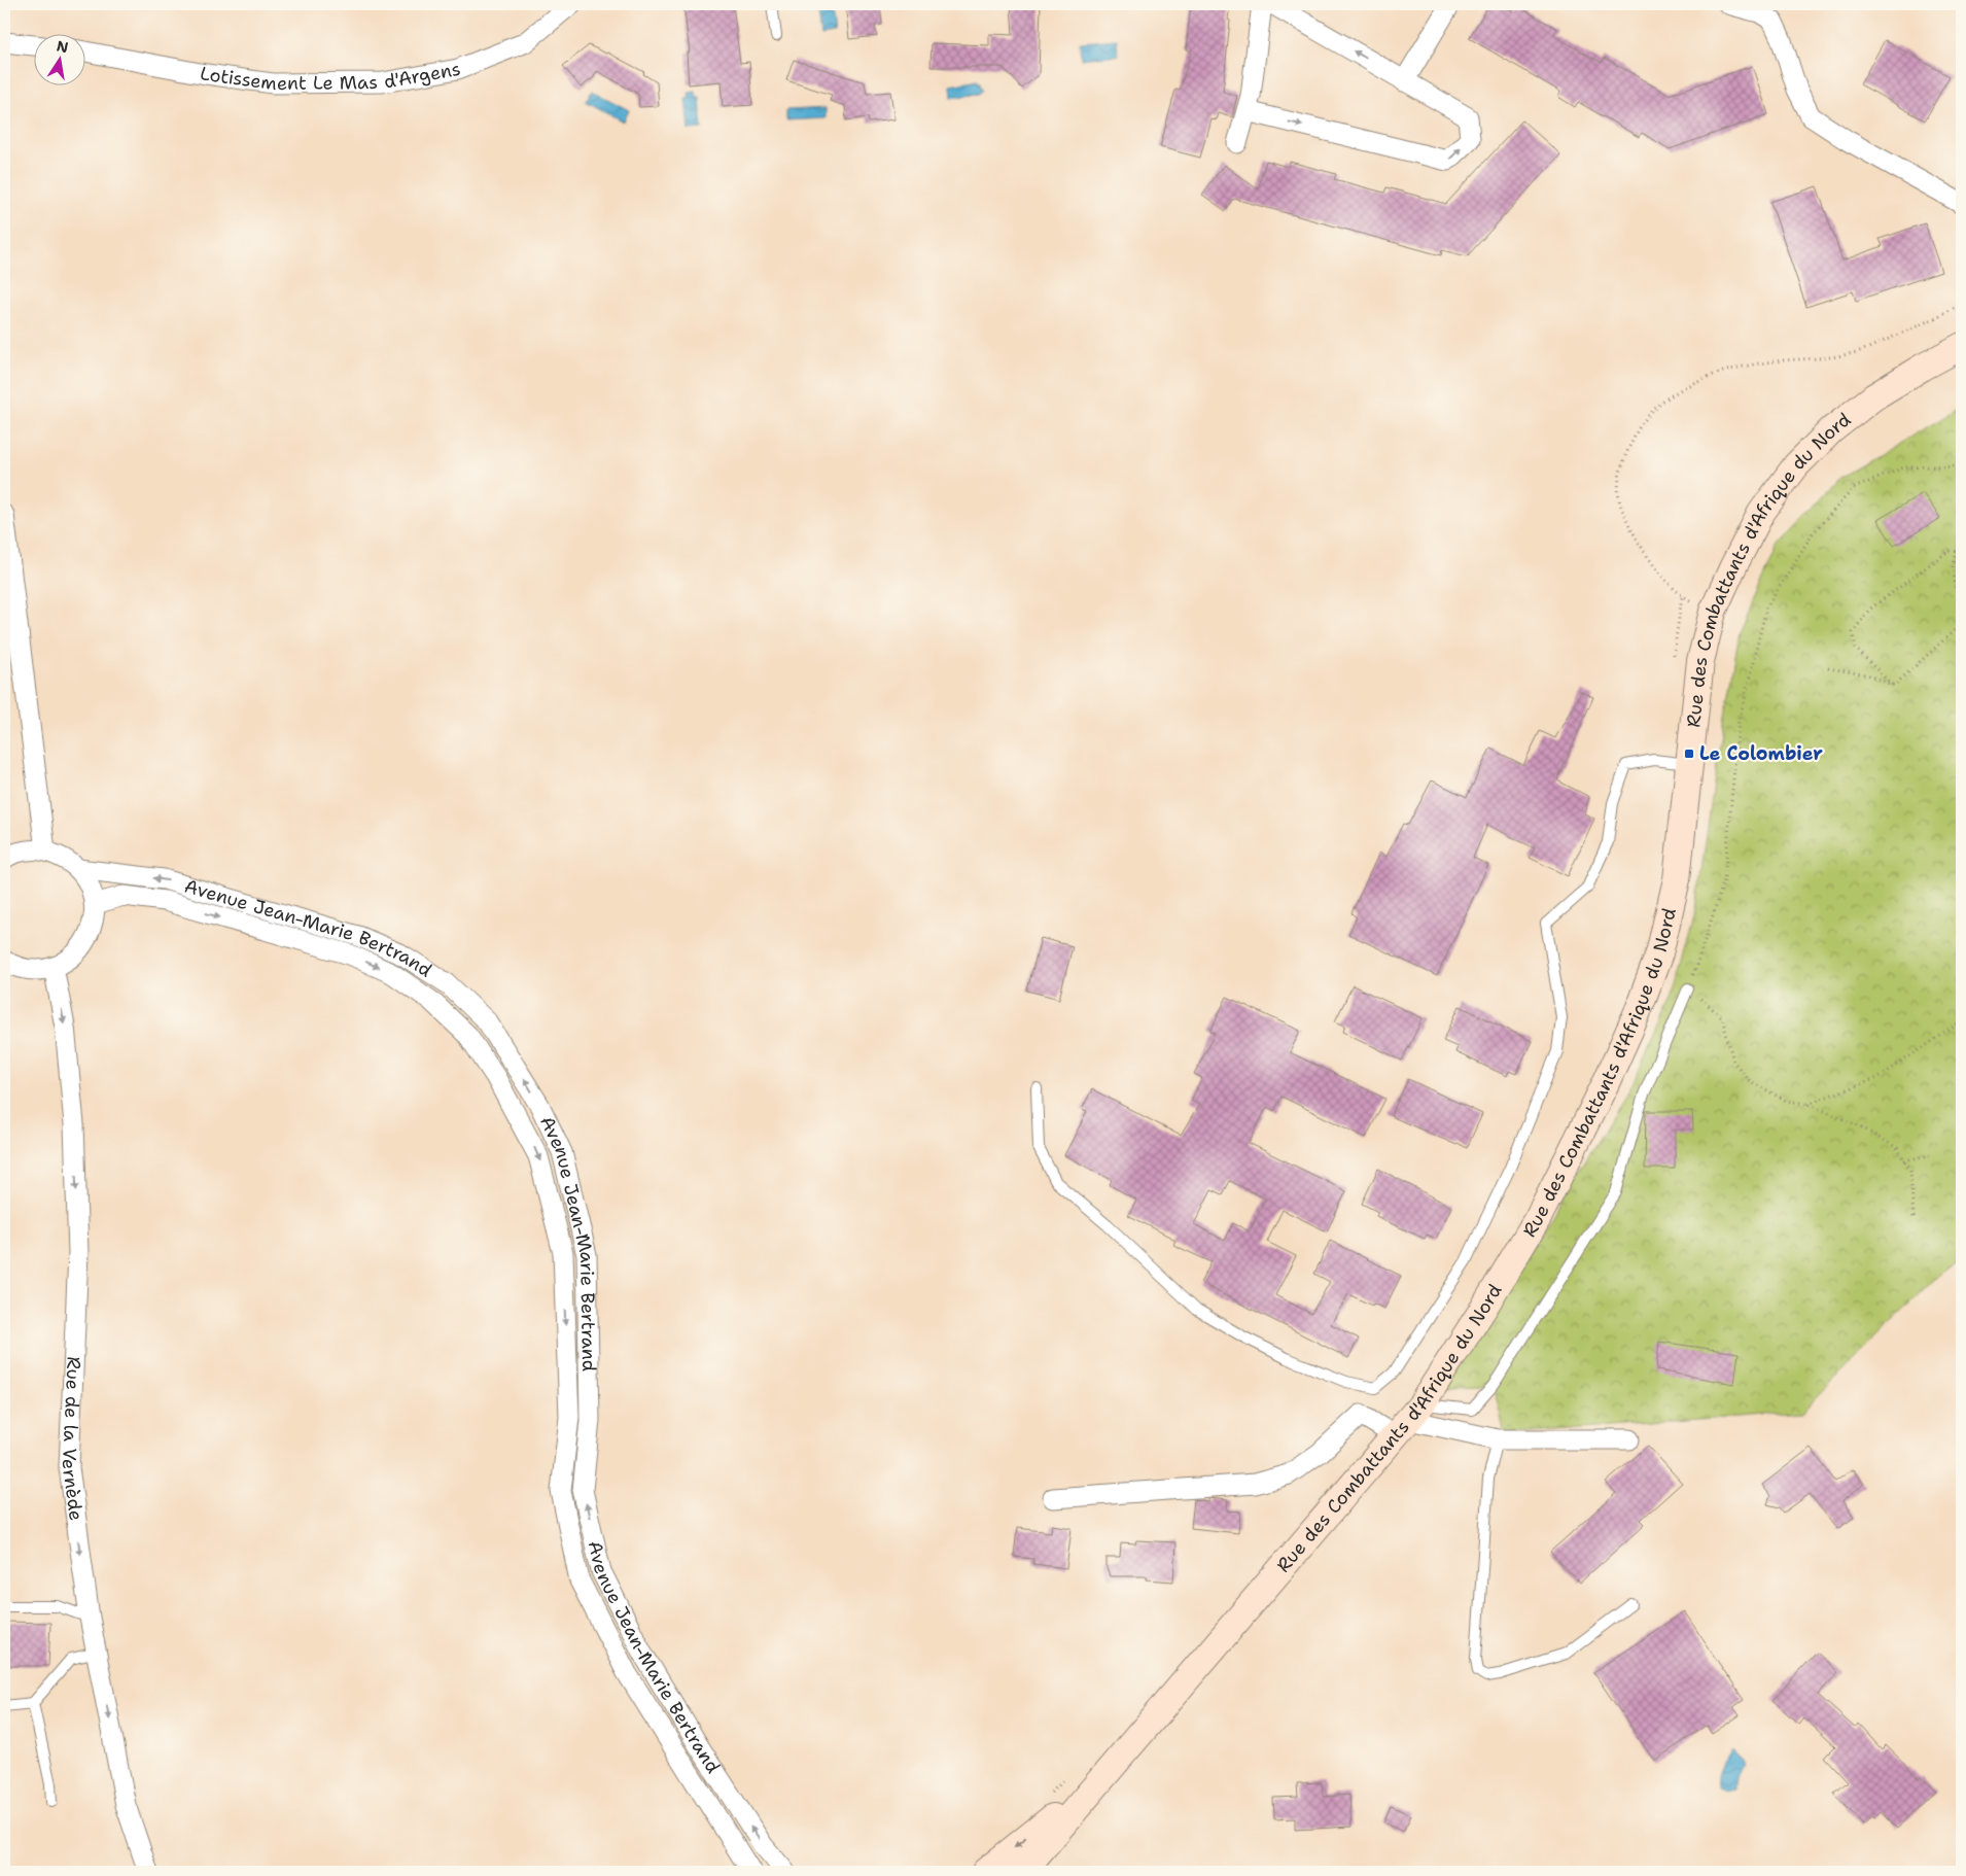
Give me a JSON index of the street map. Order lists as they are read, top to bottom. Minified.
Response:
{"streets":{"main road":["Rue des Combattants d'Afrique du Nord"],"street":["Lotissement Le Mas d'Argens","Avenue Jean-Marie Bertrand","Rue de la Vernède"]},"one_way":["Rue de la Vernède"],"places":{"transit":["Le Colombier"]},"north":"top"}
